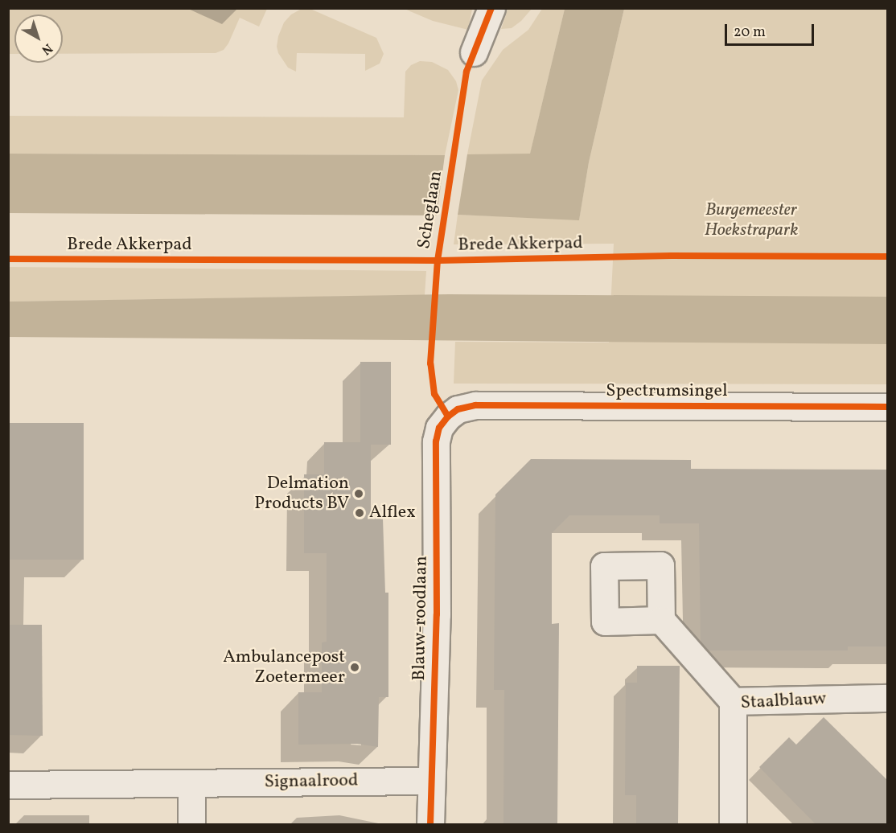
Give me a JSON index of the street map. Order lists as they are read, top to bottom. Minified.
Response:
{"streets":{"street":["Spectrumsingel","Blauw-roodlaan","Staalblauw","Signaalrood"],"cycle path":["Scheglaan","Brede Akkerpad"]},"crossings":[["Spectrumsingel","Blauw-roodlaan"],["Blauw-roodlaan","Signaalrood"]],"parks":["Burgemeester Hoekstrapark"],"places":["Delmation Products BV","Alflex","Ambulancepost Zoetermeer"],"scale_bar":"20 m","north":"bottom right"}
